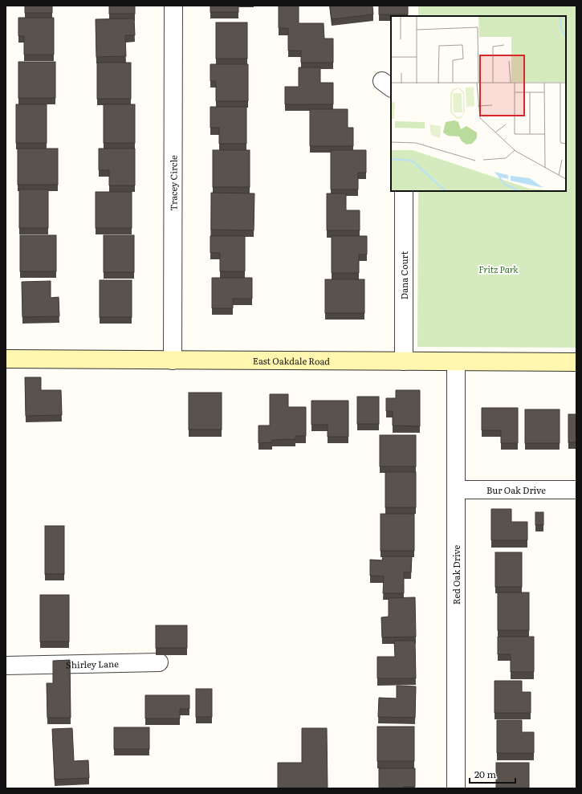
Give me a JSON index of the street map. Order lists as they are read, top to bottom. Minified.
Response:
{"streets":{"street":["Tracey Circle","Dana Court","East Oakdale Road","Bur Oak Drive","Red Oak Drive","Shirley Lane"]},"crossings":[["Tracey Circle","East Oakdale Road"],["Dana Court","East Oakdale Road"],["East Oakdale Road","Red Oak Drive"],["Bur Oak Drive","Red Oak Drive"]],"parks":["Fritz Park"],"scale_bar":"20 m"}
